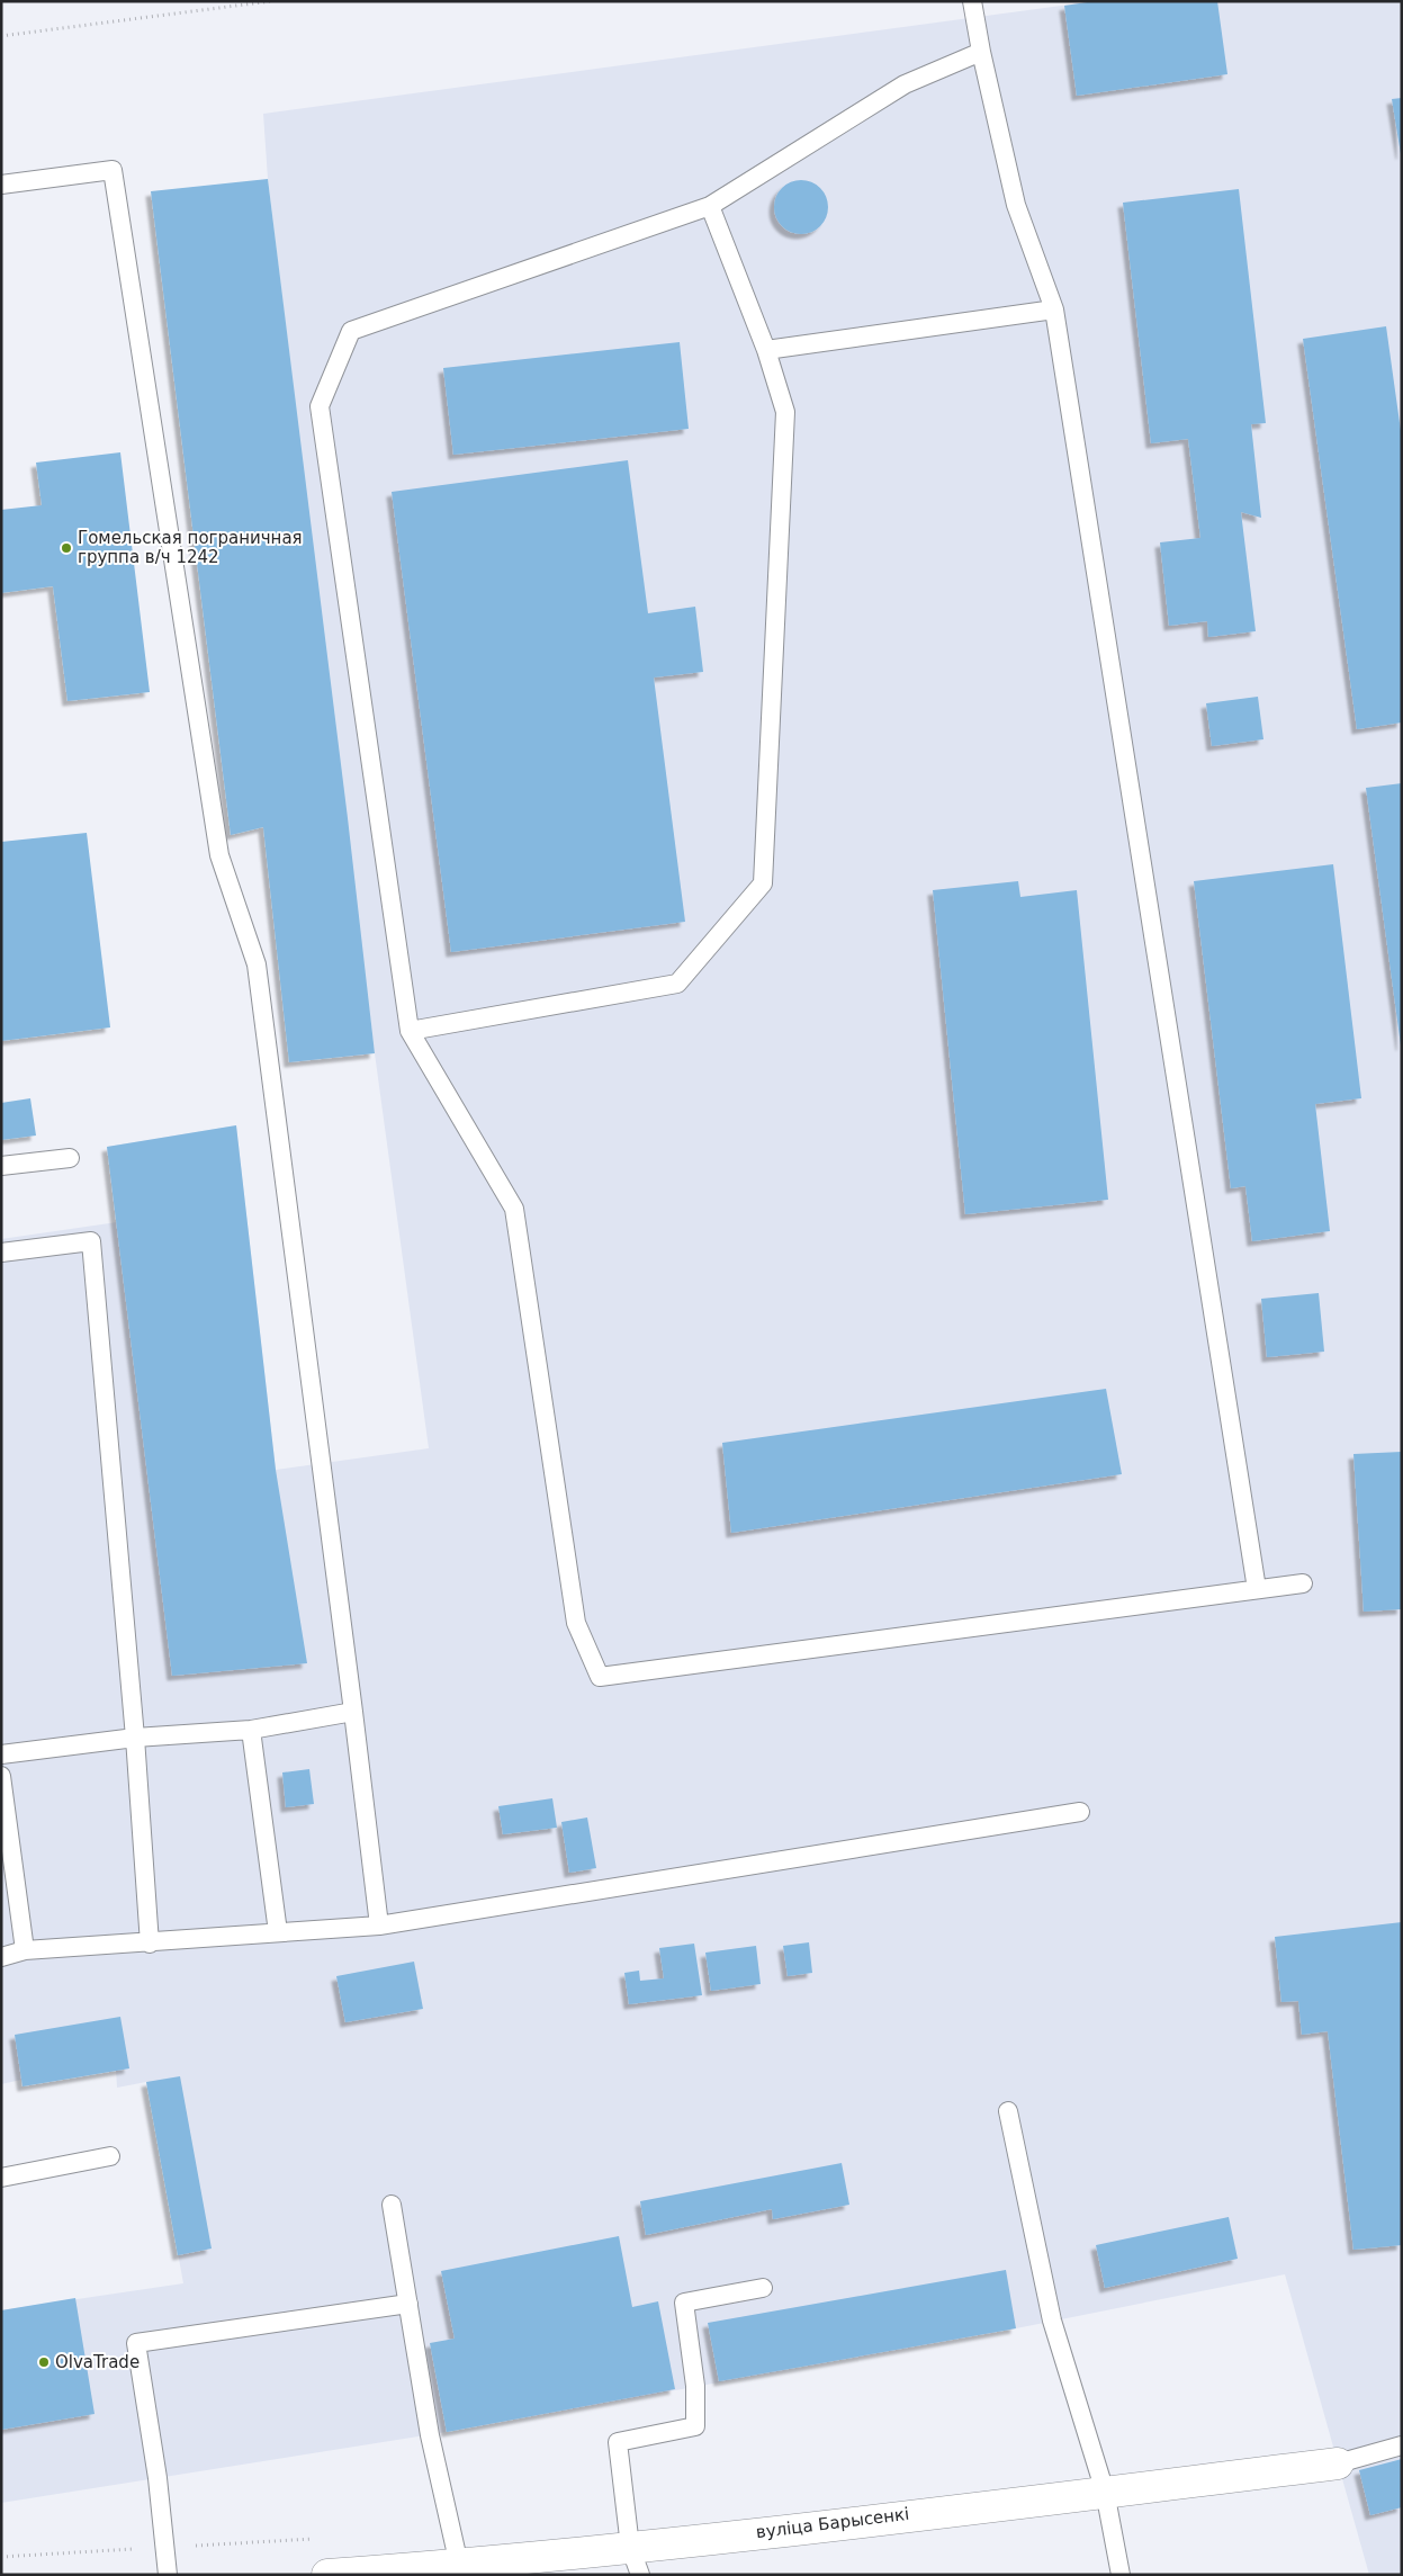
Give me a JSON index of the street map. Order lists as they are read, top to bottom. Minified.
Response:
{"streets":{"street":["вуліца Барысенкі"]},"places":["Гомельская пограничная группа в/ч 1242","OlvaTrade"]}
